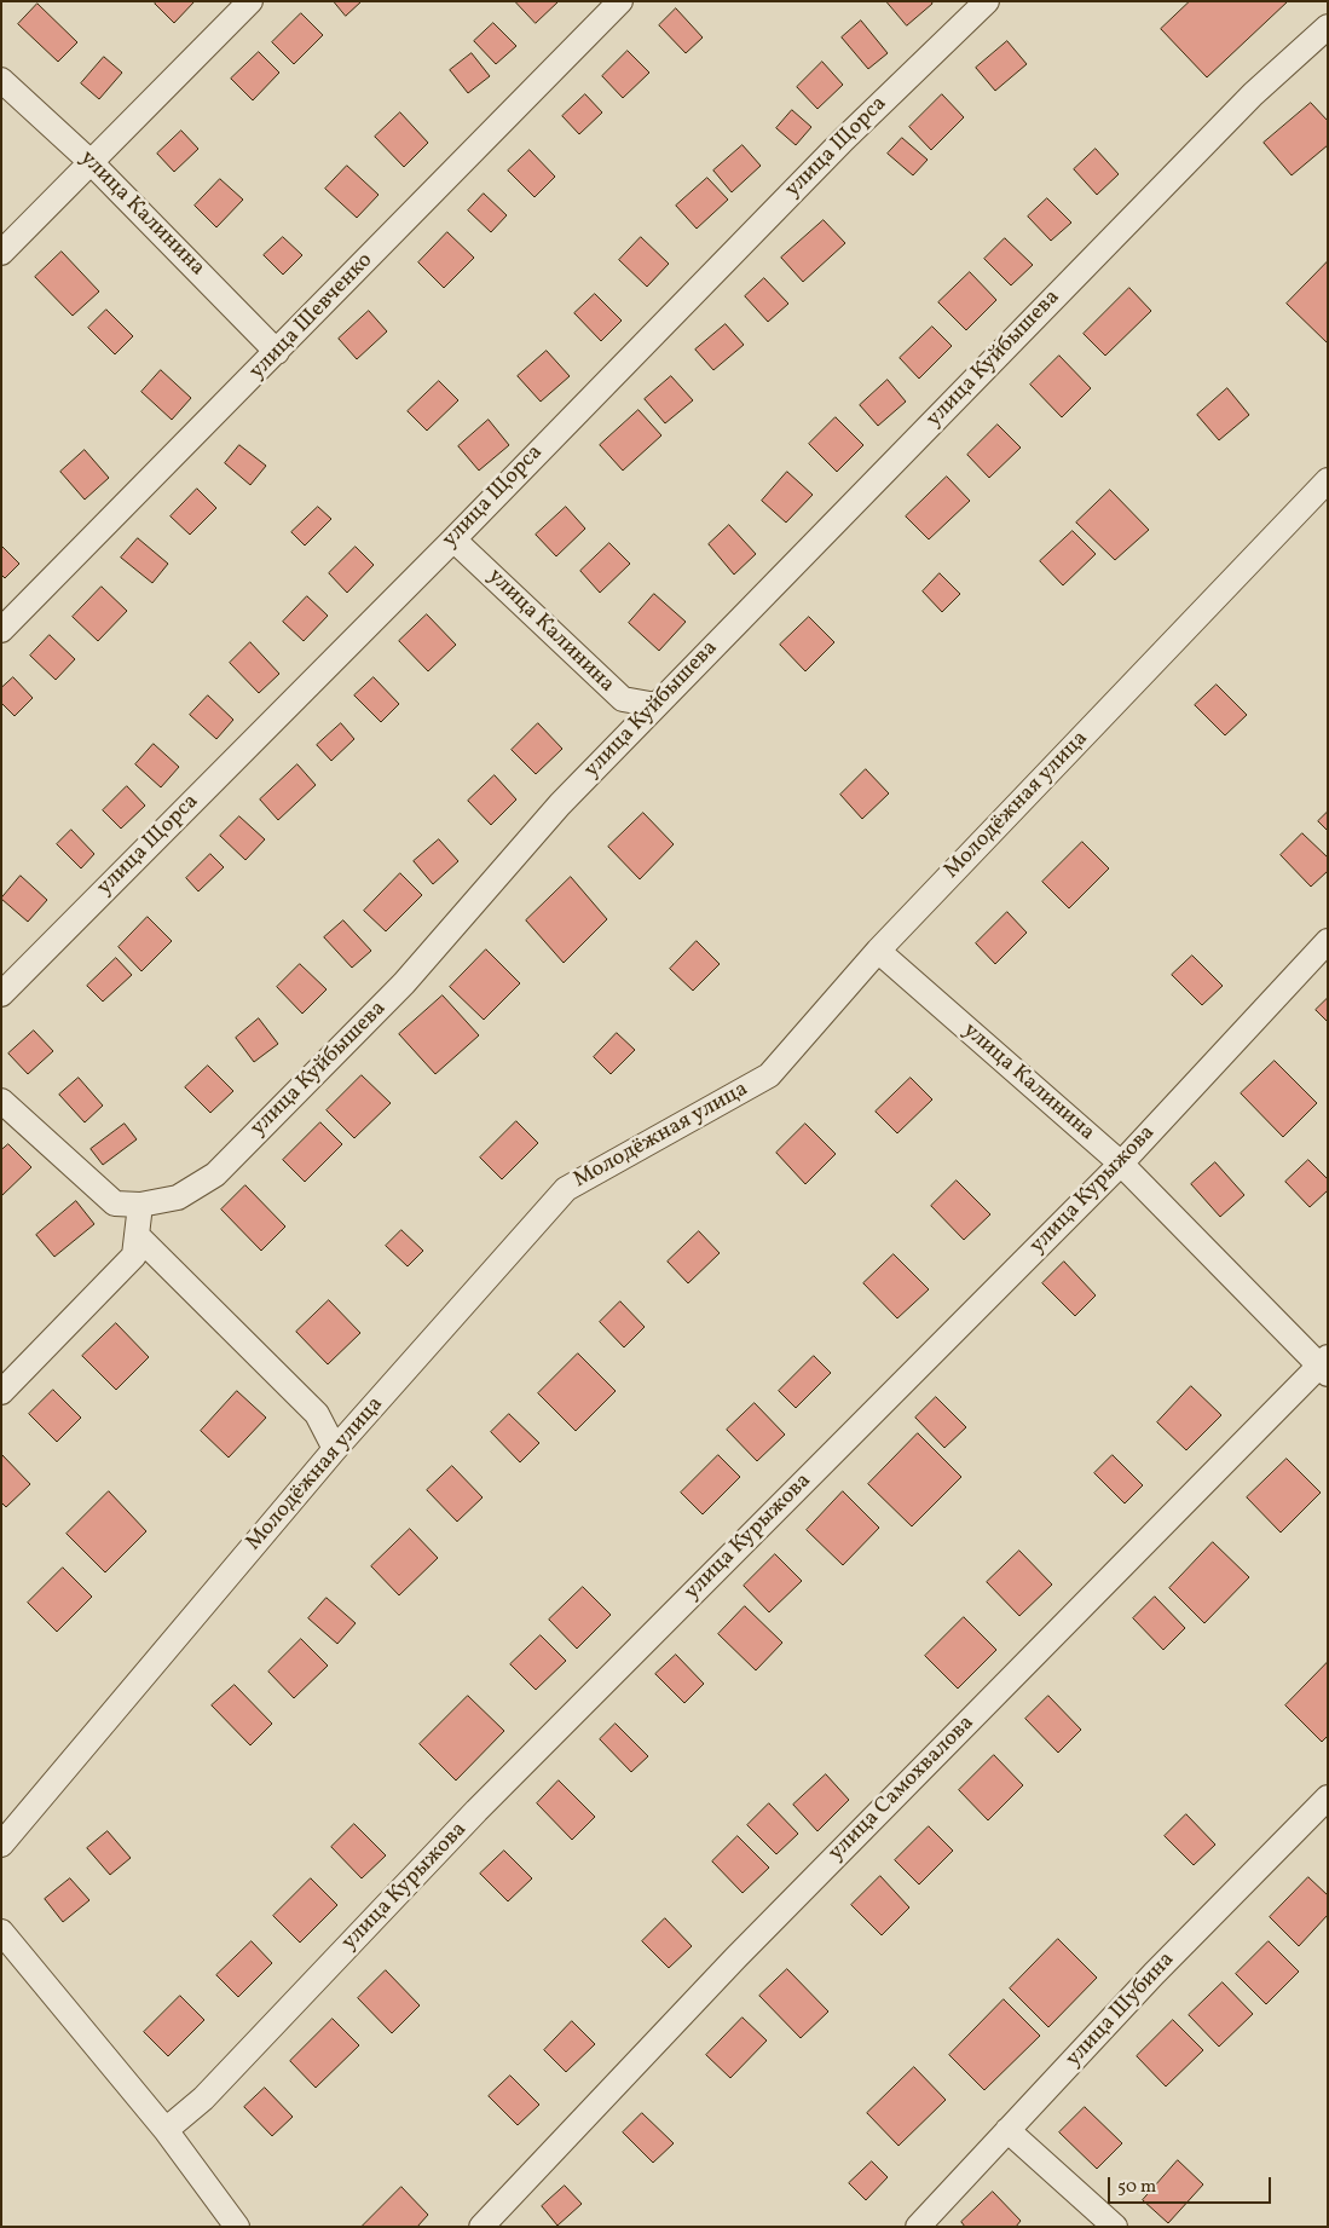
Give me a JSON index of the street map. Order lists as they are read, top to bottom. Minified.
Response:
{"streets":{"street":["улица Щорса","улица Калинина","улица Шевченко","улица Куйбышева","Молодёжная улица","улица Курыжова","улица Самохвалова","улица Шубина"]},"crossings":[["улица Щорса","улица Калинина"],["улица Калинина","улица Шевченко"],["улица Калинина","улица Куйбышева"],["улица Калинина","Молодёжная улица"],["улица Калинина","улица Курыжова"],["улица Калинина","улица Самохвалова"]],"scale_bar":"50 m"}
